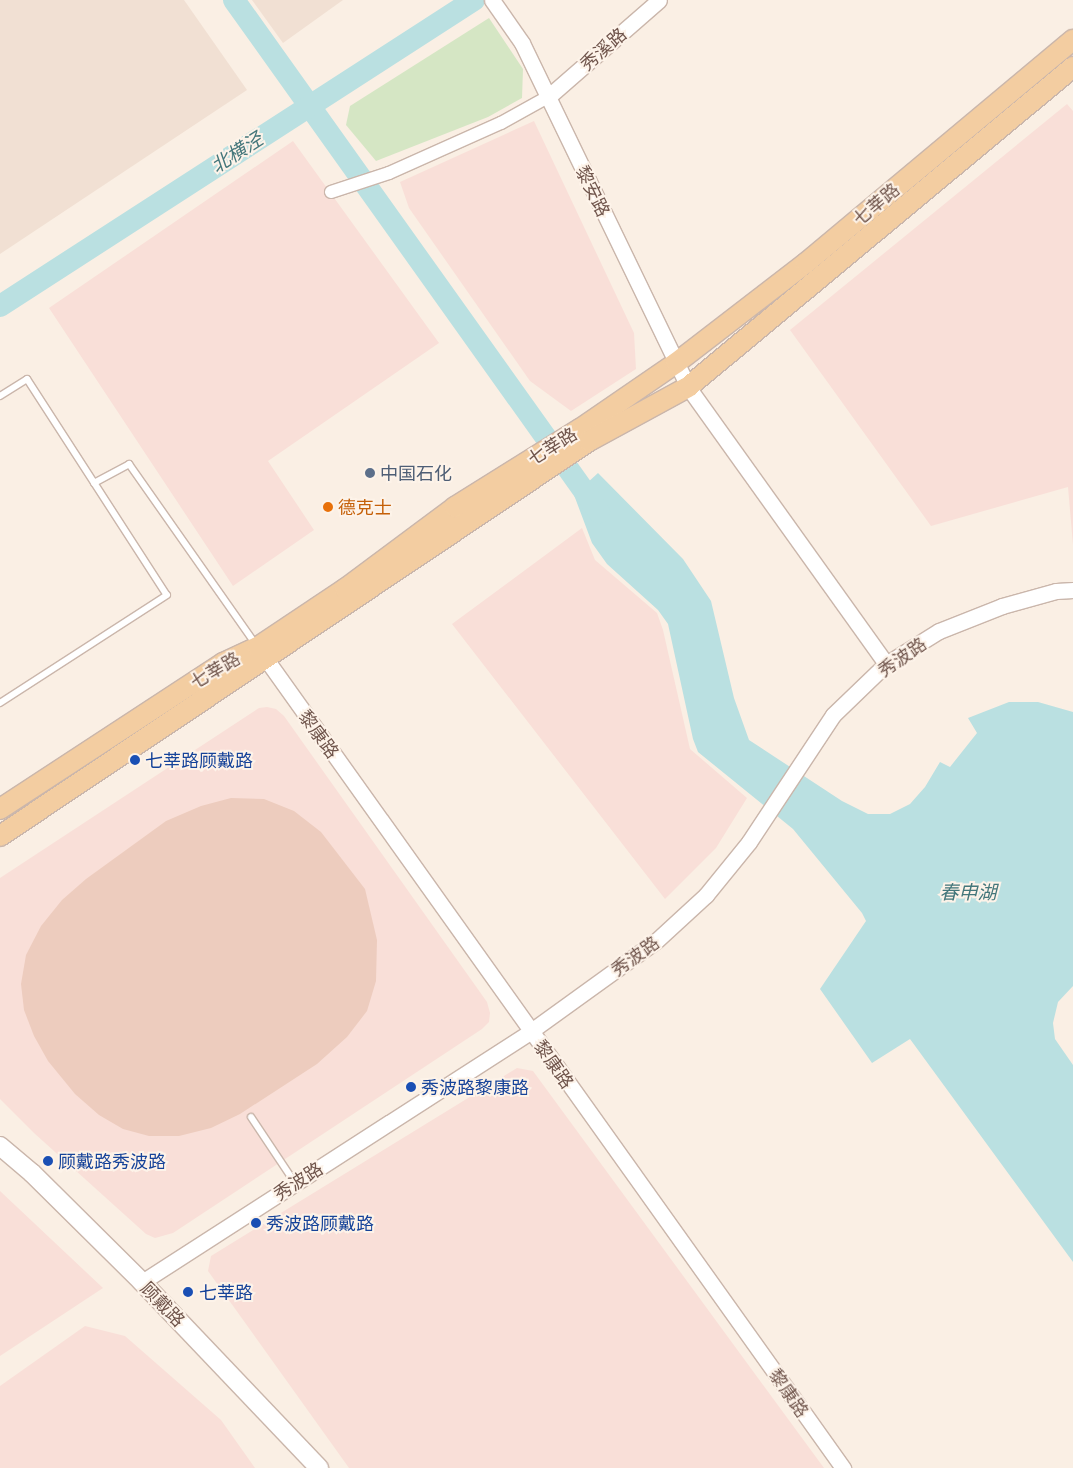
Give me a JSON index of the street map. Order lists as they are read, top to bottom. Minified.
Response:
{"streets":{"main road":["七莘路","顾戴路"],"street":["秀溪路","黎安路","秀波路","黎康路"]},"crossings":[["秀溪路","黎安路"],["黎安路","七莘路"],["黎安路","秀波路"],["七莘路","黎康路"],["秀波路","黎康路"],["秀波路","顾戴路"]],"water":["北横泾","春申湖"],"places":["中国石化","德克士","七莘路顾戴路","秀波路黎康路","顾戴路秀波路","秀波路顾戴路","七莘路"]}
